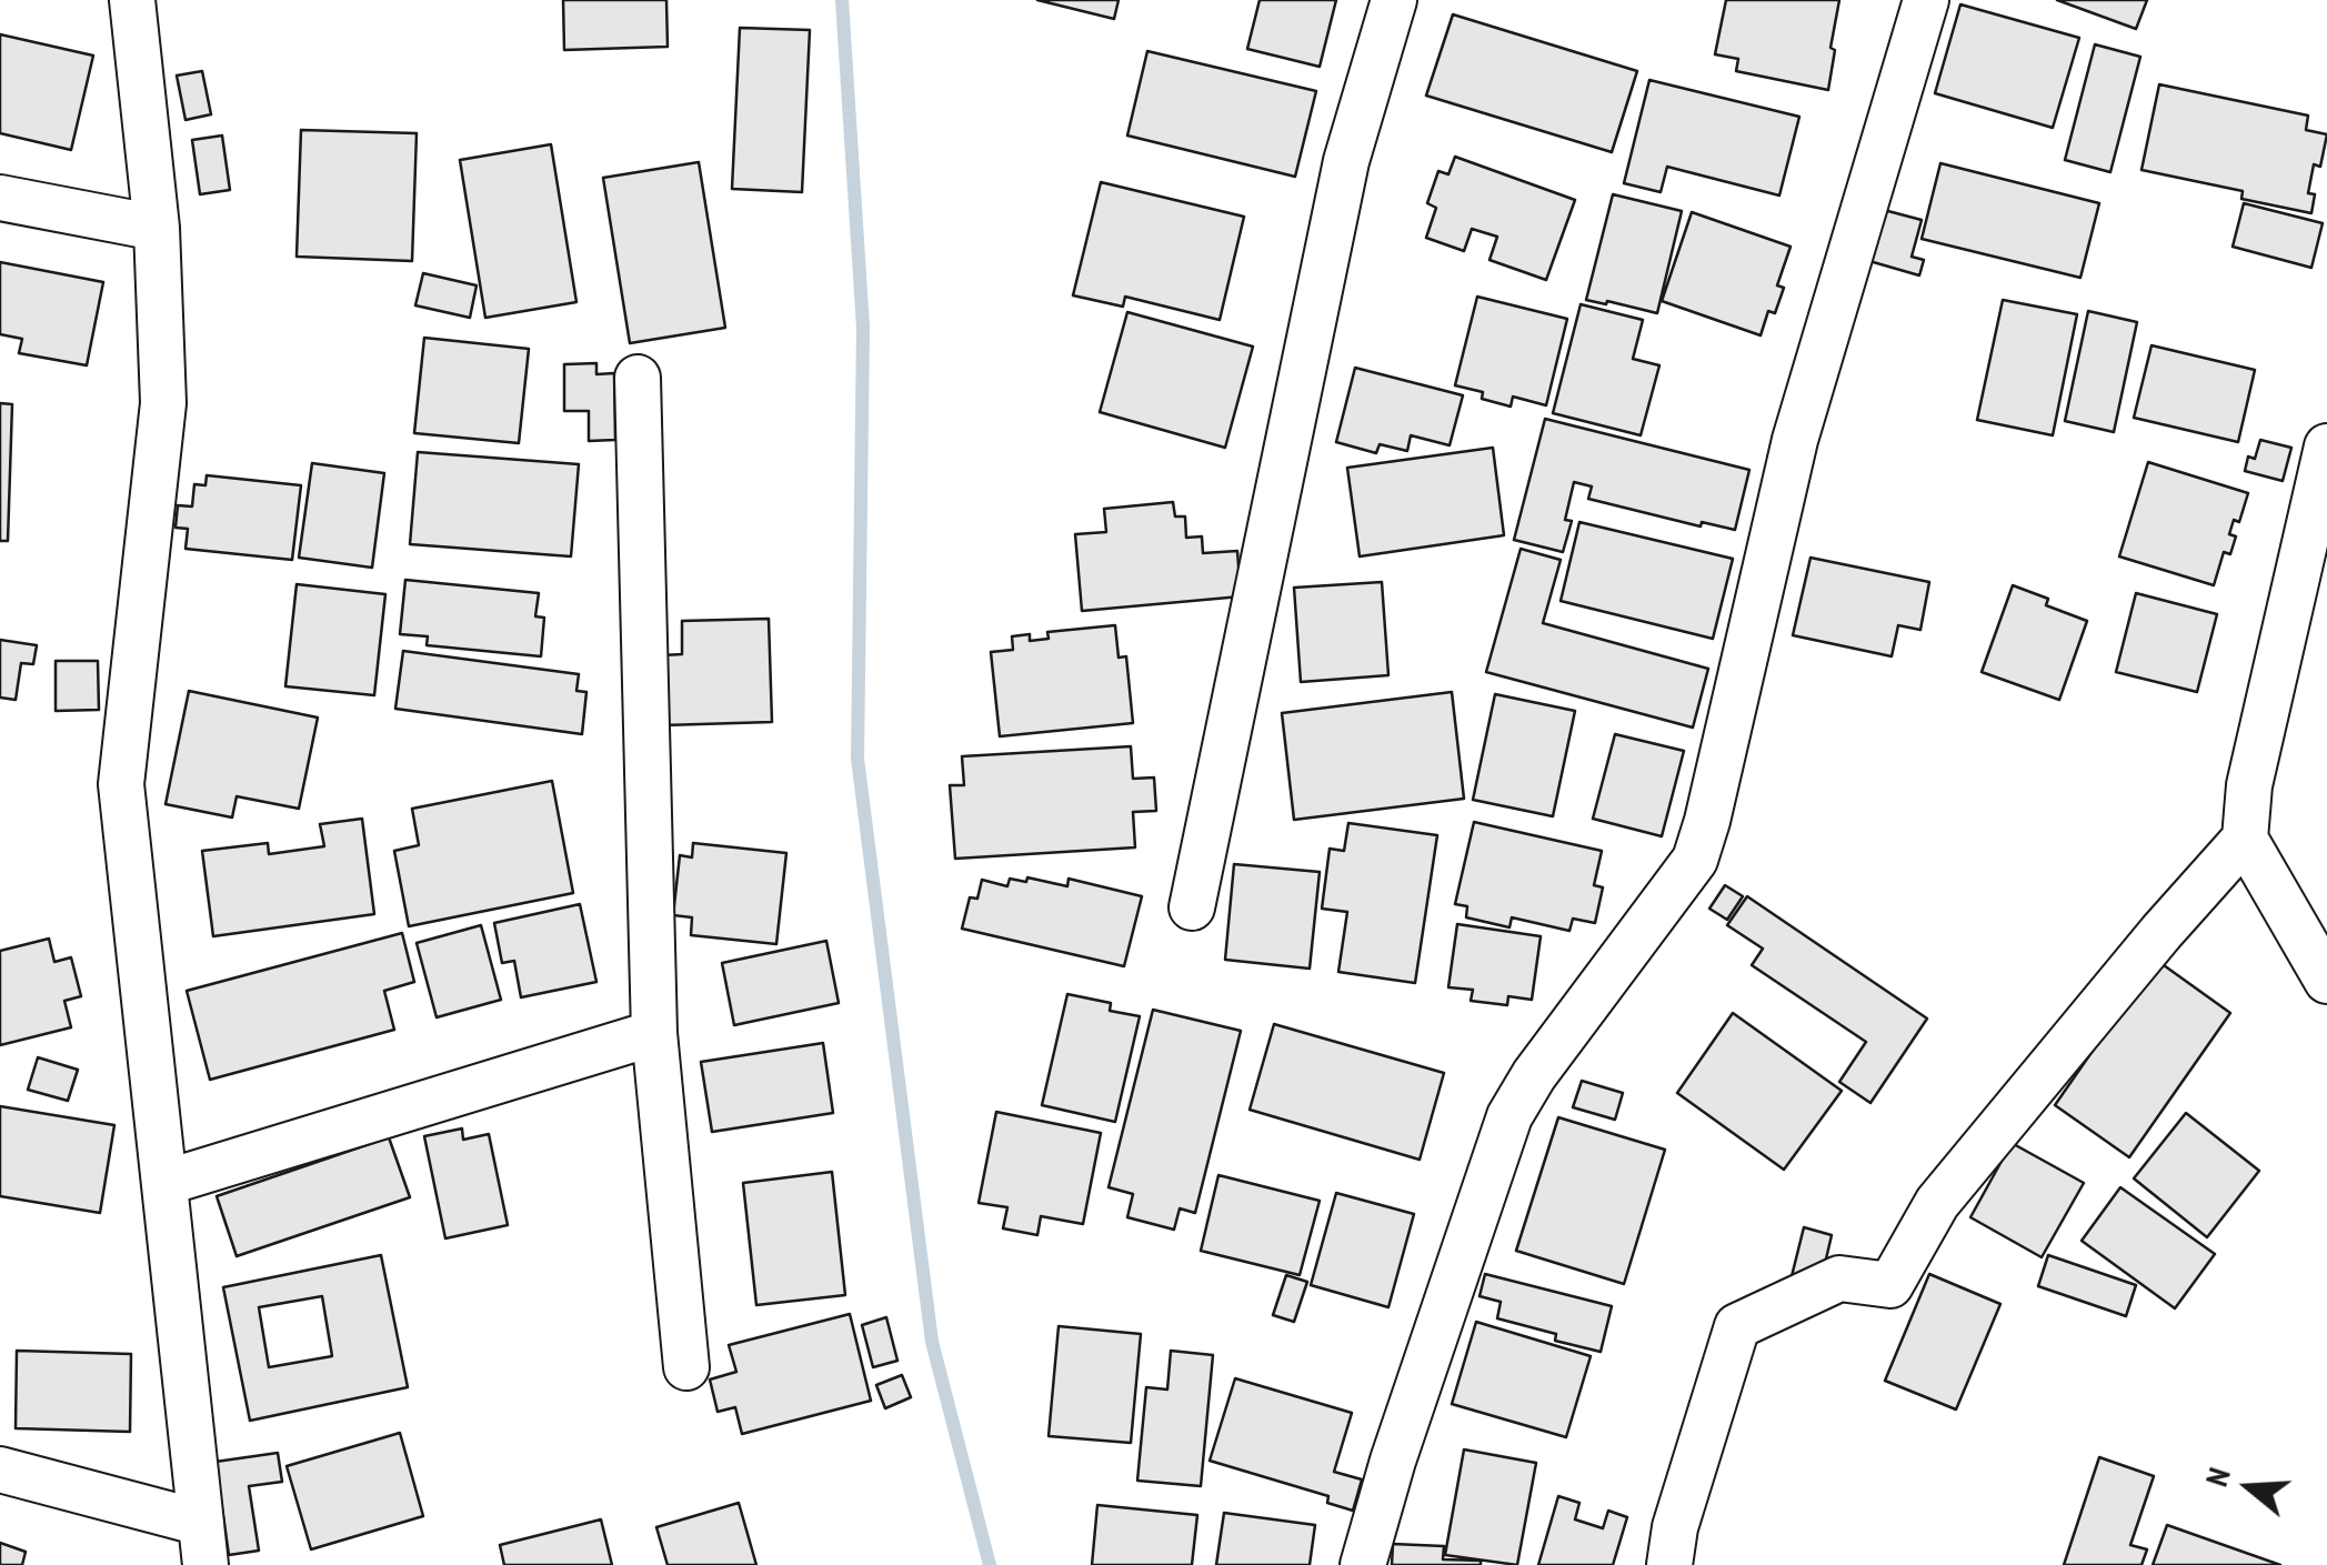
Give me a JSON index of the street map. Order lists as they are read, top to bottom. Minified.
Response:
{"north":"left"}
